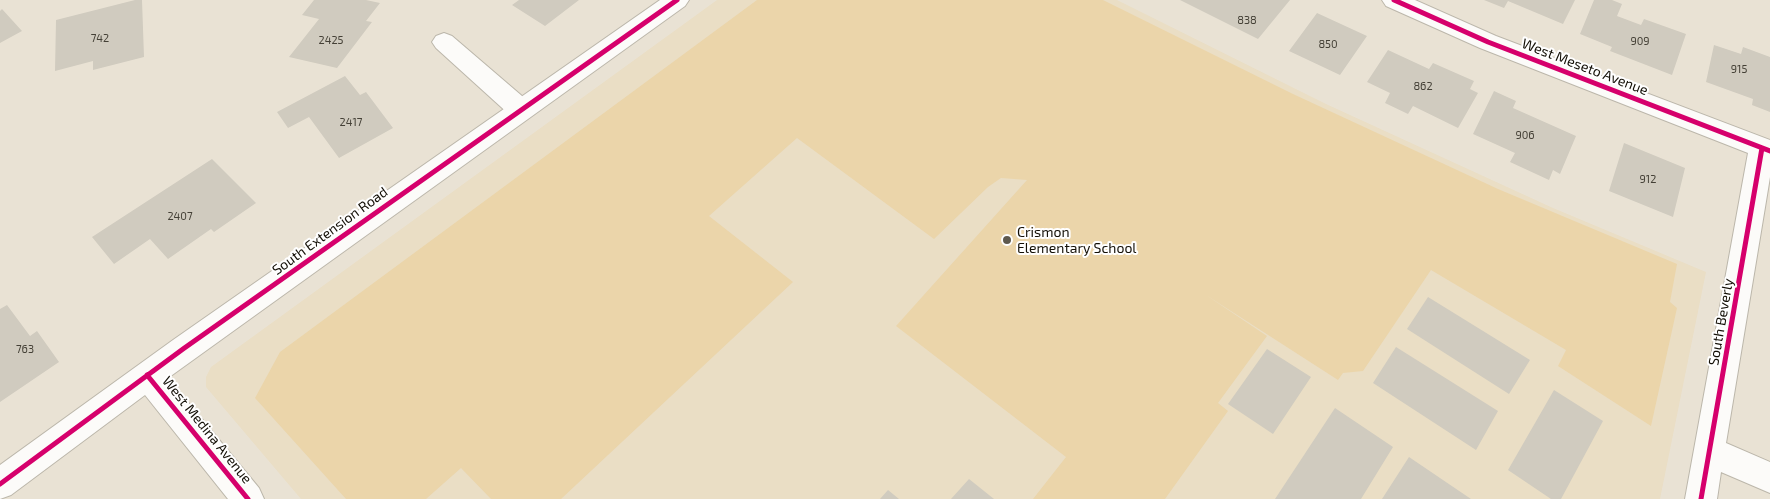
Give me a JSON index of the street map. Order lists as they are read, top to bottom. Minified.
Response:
{"streets":{"street":["West Meseto Avenue","South Extension Road","South Beverly","West Medina Avenue"]},"crossings":[["West Meseto Avenue","South Beverly"],["South Extension Road","West Medina Avenue"]],"places":["Crismon Elementary School"],"house_numbers":["838","742","2425","909","850","915","862","2417","906","912","2407","763"]}
